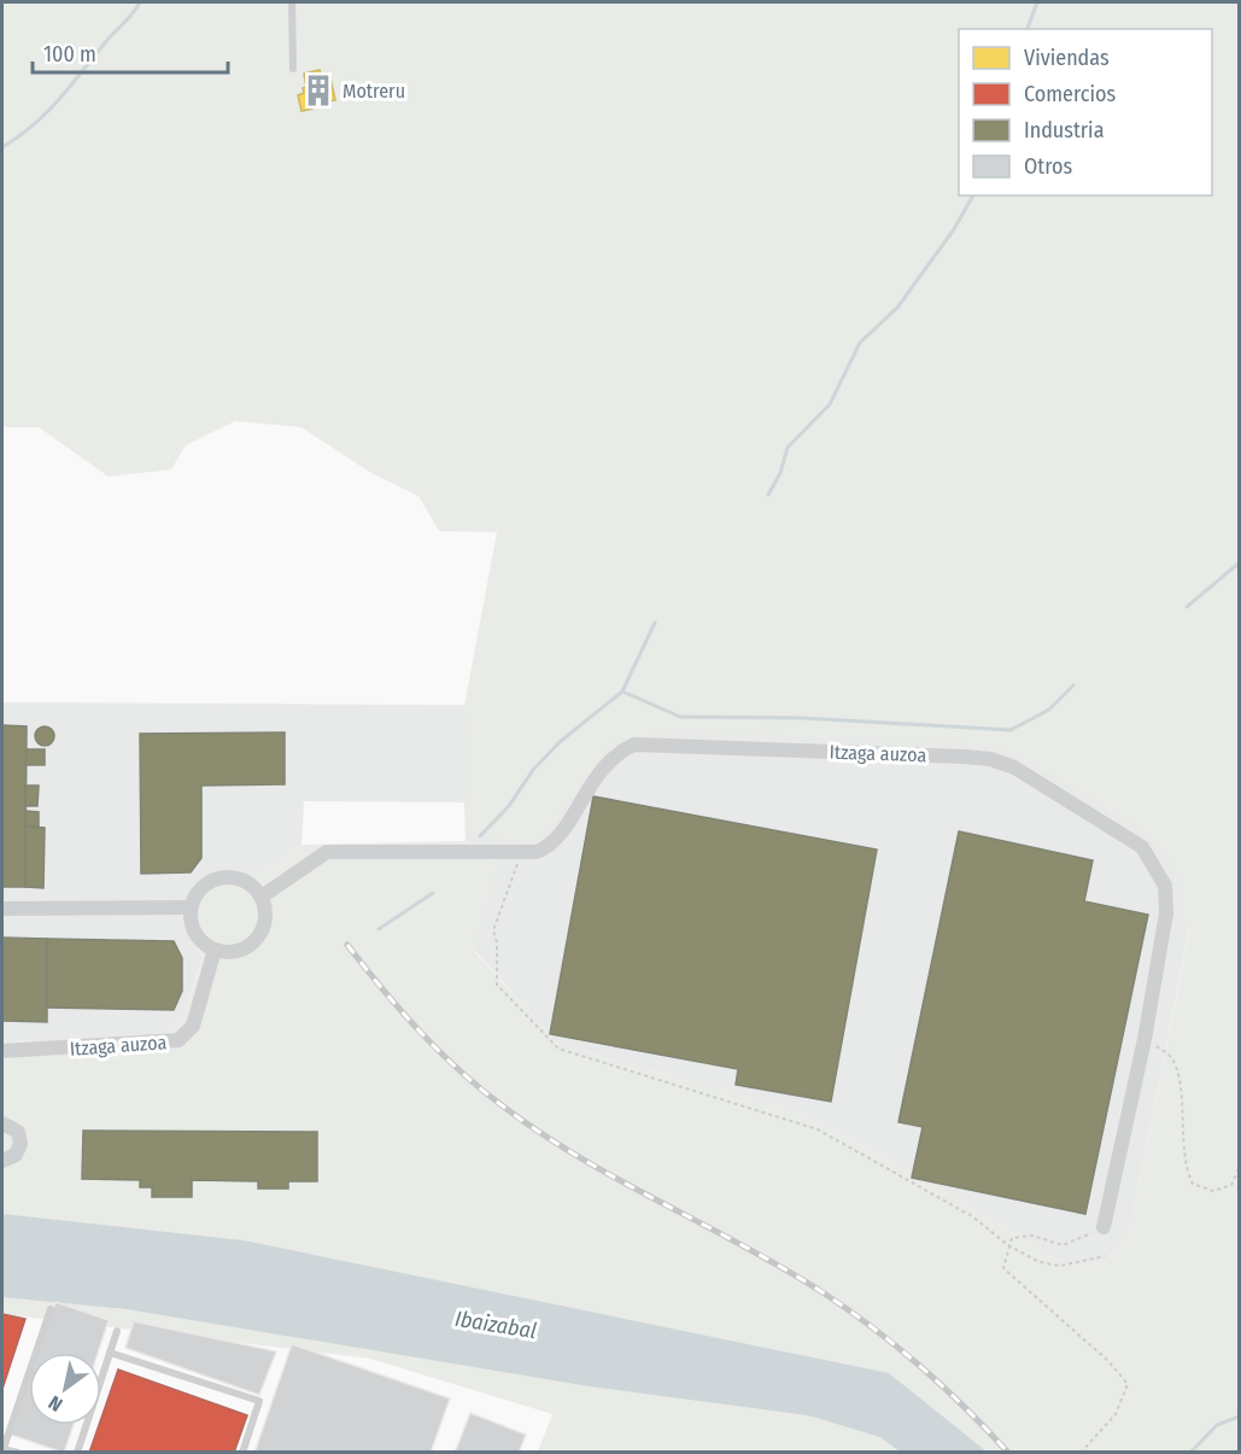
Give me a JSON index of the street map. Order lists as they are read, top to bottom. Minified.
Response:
{"streets":{"street":["Itzaga auzoa"]},"water":["Ibaizabal"],"places":{"building":["Motreru"]},"legend":["Viviendas","Comercios","Industria","Otros"],"scale_bar":"100 m","north":"bottom left"}
